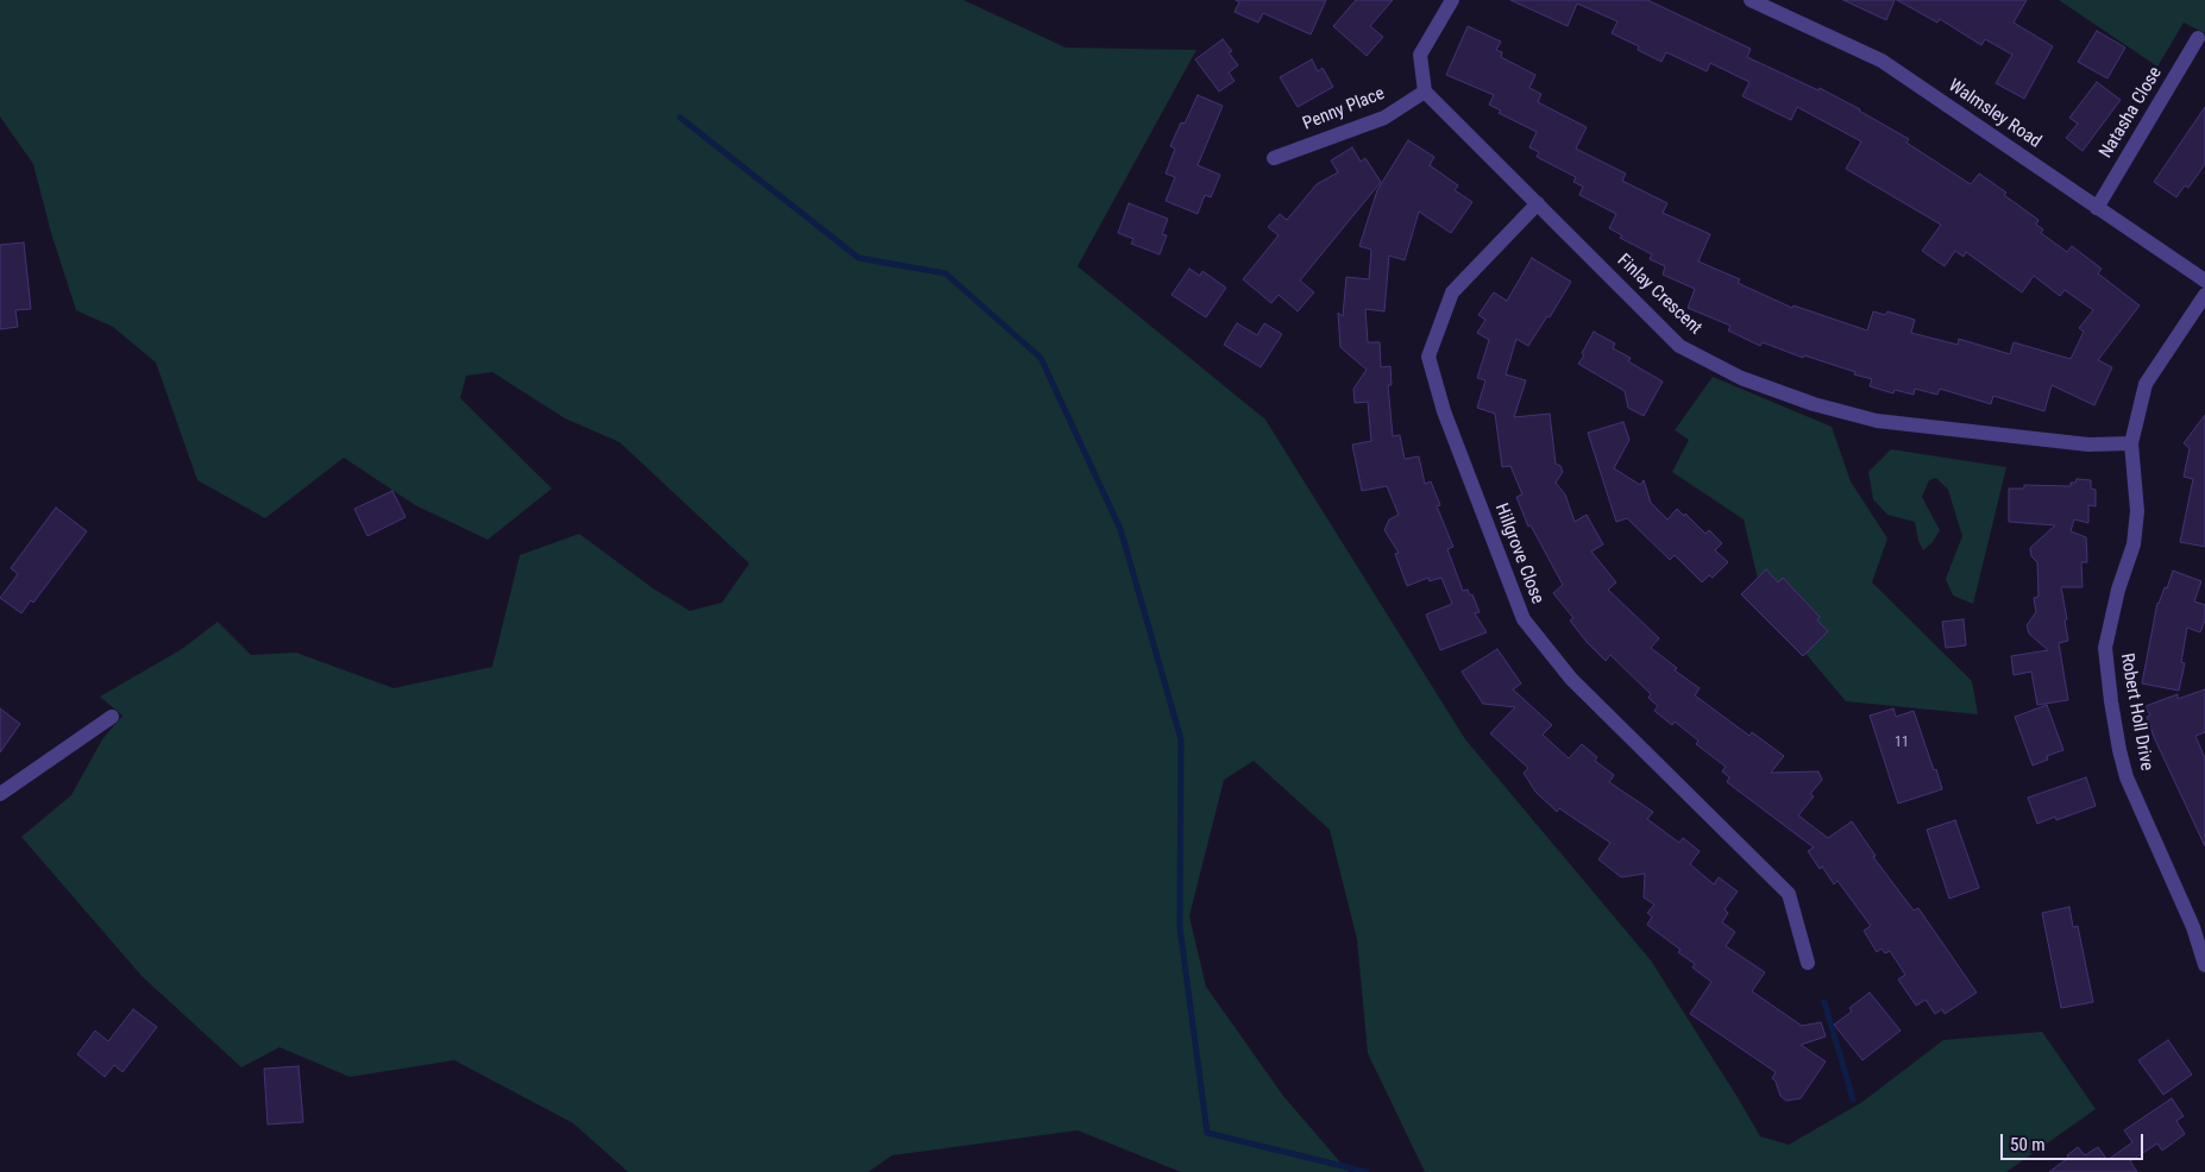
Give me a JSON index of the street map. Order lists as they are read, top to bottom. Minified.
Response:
{"streets":{"street":["Penny Place","Natasha Close","Walmsley Road","Finlay Crescent","Hillgrove Close","Robert Holl Drive"]},"crossings":[["Penny Place","Finlay Crescent"],["Natasha Close","Walmsley Road"],["Finlay Crescent","Hillgrove Close"],["Finlay Crescent","Robert Holl Drive"]],"house_numbers":["11"],"scale_bar":"50 m"}
